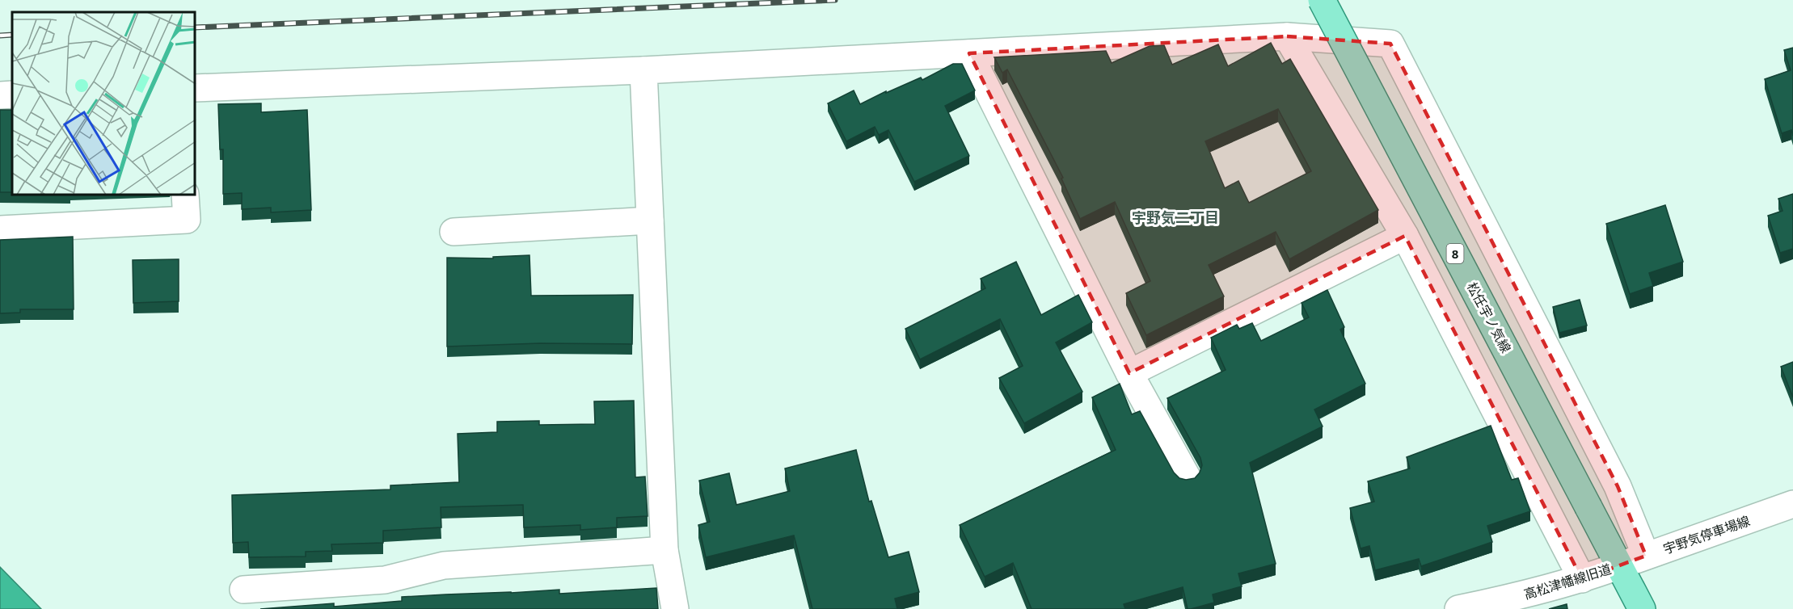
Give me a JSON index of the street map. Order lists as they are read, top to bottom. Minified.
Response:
{"streets":{"main road":["8","松任宇ノ気線"],"street":["宇野気停車場線","高松津幡線旧道"]},"crossings":[["松任宇ノ気線","宇野気停車場線"],["松任宇ノ気線","高松津幡線旧道"],["宇野気停車場線","高松津幡線旧道"]],"districts":["宇野気二丁目"]}
